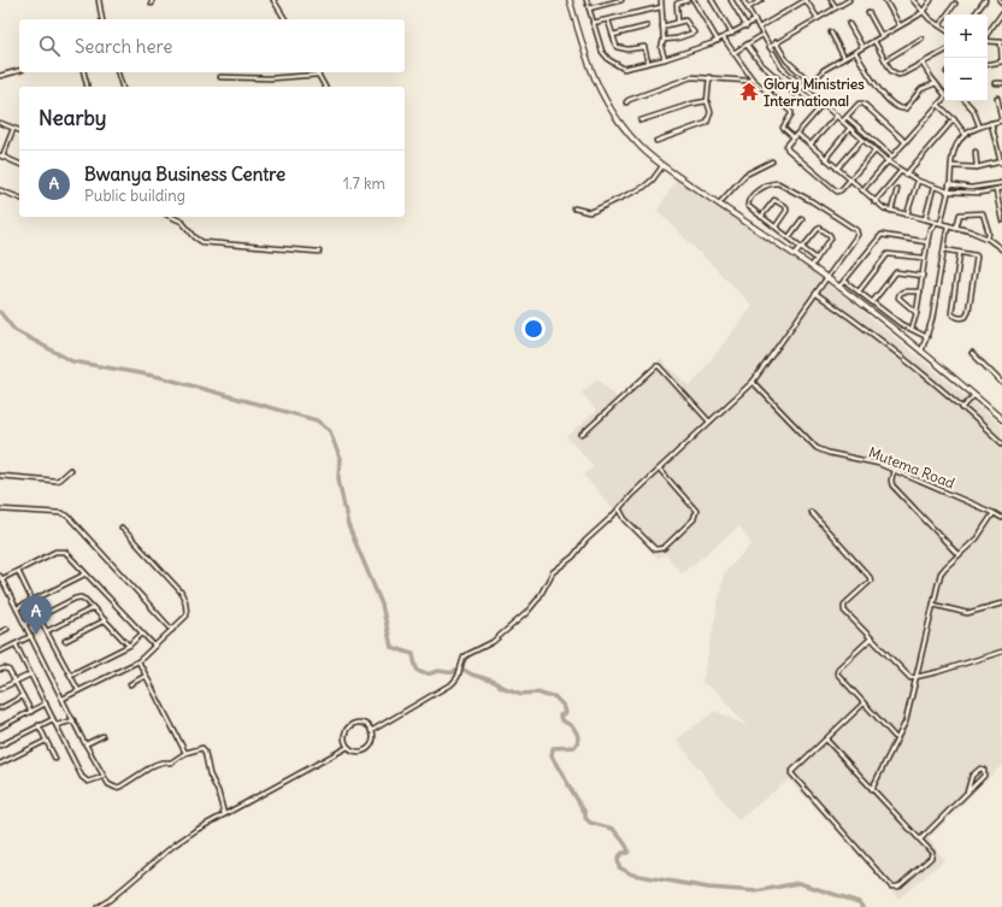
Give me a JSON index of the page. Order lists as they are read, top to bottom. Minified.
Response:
{"streets":{"street":["Mutema Road"]},"places":{"temple":["Glory Ministries International"]},"page":{"map_buttons":["+","−"],"search":"Search here","heading":"Nearby","list":[{"mark":"A","name":"Bwanya Business Centre","note":"Public building","value":"1.7 km"}],"pins":"A"}}
